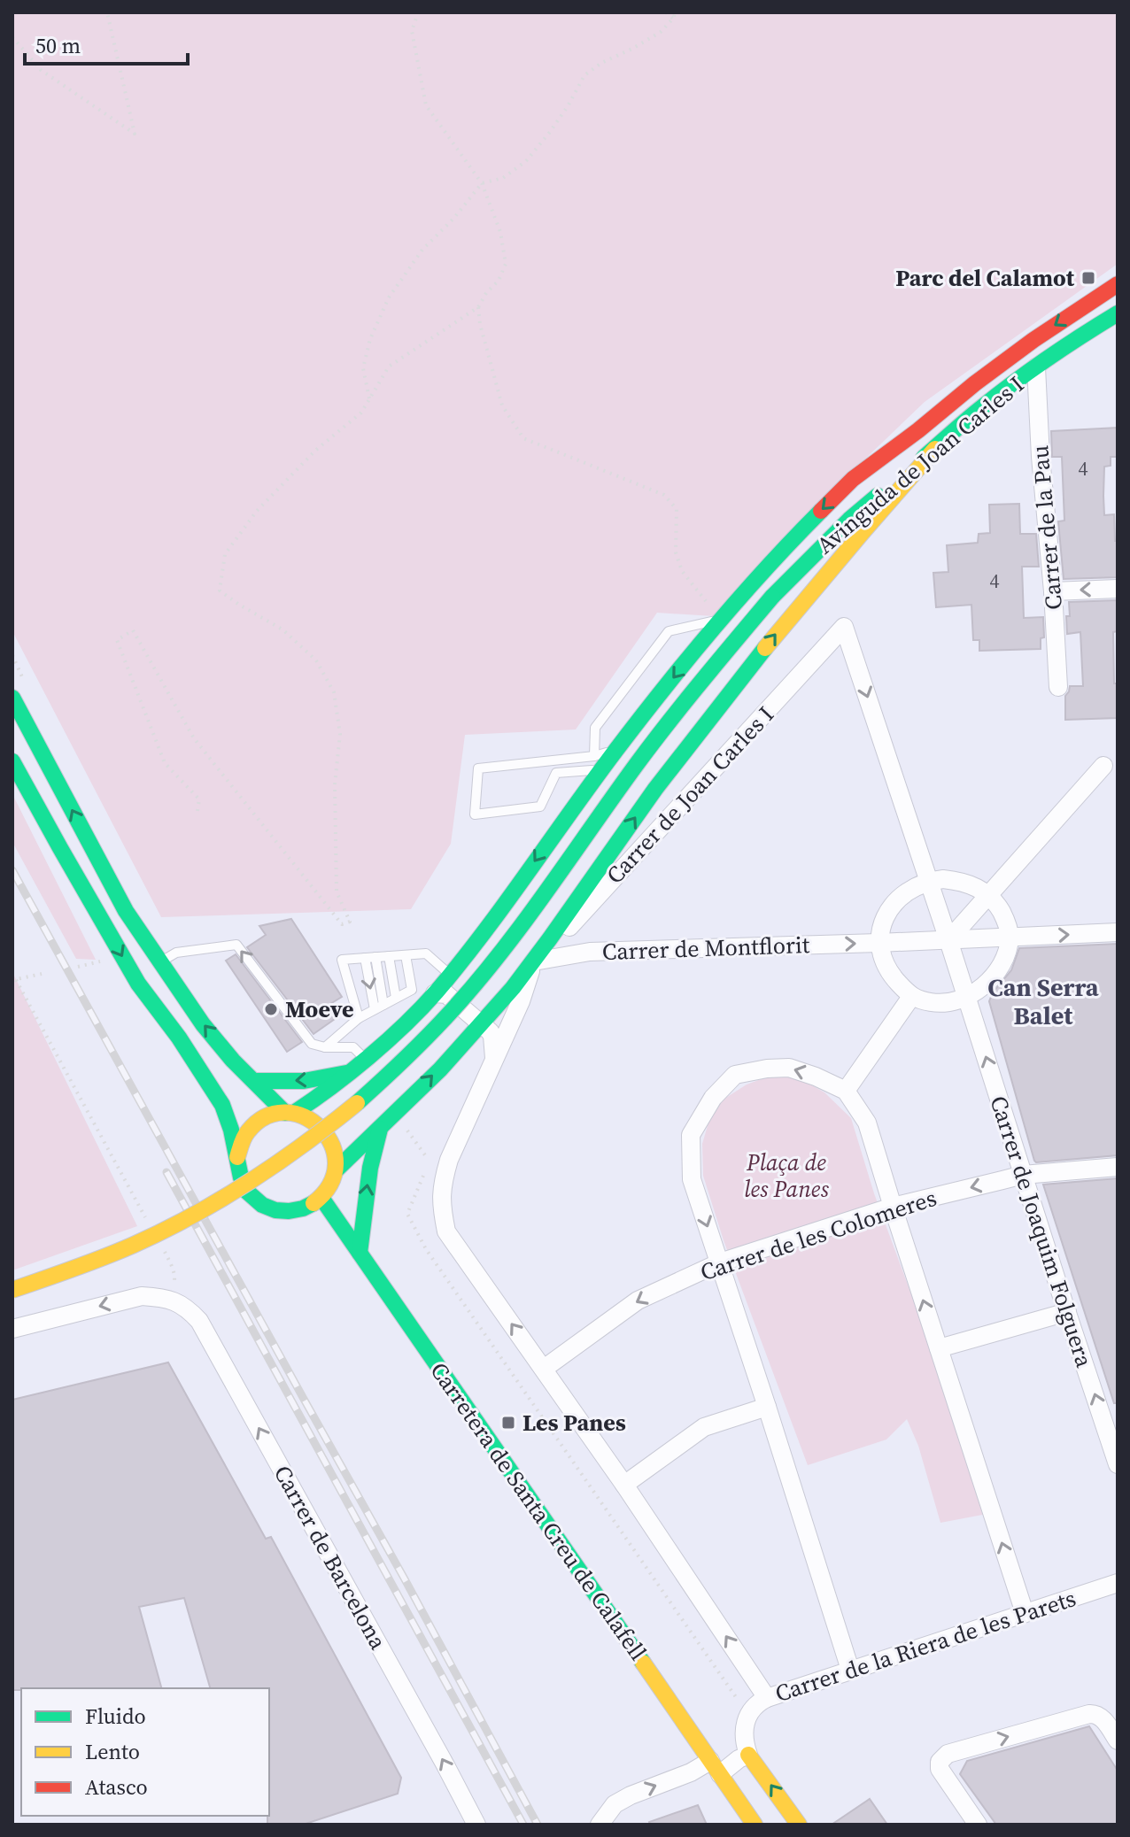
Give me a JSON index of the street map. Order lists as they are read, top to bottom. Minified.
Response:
{"streets":{"street":["Avinguda de Joan Carles I","Carrer de la Pau","Carrer de Joan Carles I","Carrer de Montflorit","Carrer de Joaquim Folguera","Carrer de les Colomeres","Carretera de Santa Creu de Calafell","Carrer de Barcelona","Carrer de la Riera de les Parets"]},"crossings":[["Avinguda de Joan Carles I","Carrer de la Pau"],["Avinguda de Joan Carles I","Carretera de Santa Creu de Calafell"],["Carrer de Joan Carles I","Carrer de Montflorit"],["Carrer de Joan Carles I","Carrer de Joaquim Folguera"],["Carrer de Montflorit","Carrer de Joaquim Folguera"],["Carrer de Joaquim Folguera","Carrer de les Colomeres"]],"one_way":["Carrer de Montflorit","Carrer de Barcelona"],"districts":["Can Serra Balet"],"parks":["Plaça de les Panes"],"places":{"transit":["Parc del Calamot","Les Panes"],"other":["Moeve"]},"house_numbers":["4","4"],"legend":["Fluido","Lento","Atasco"],"scale_bar":"50 m"}
